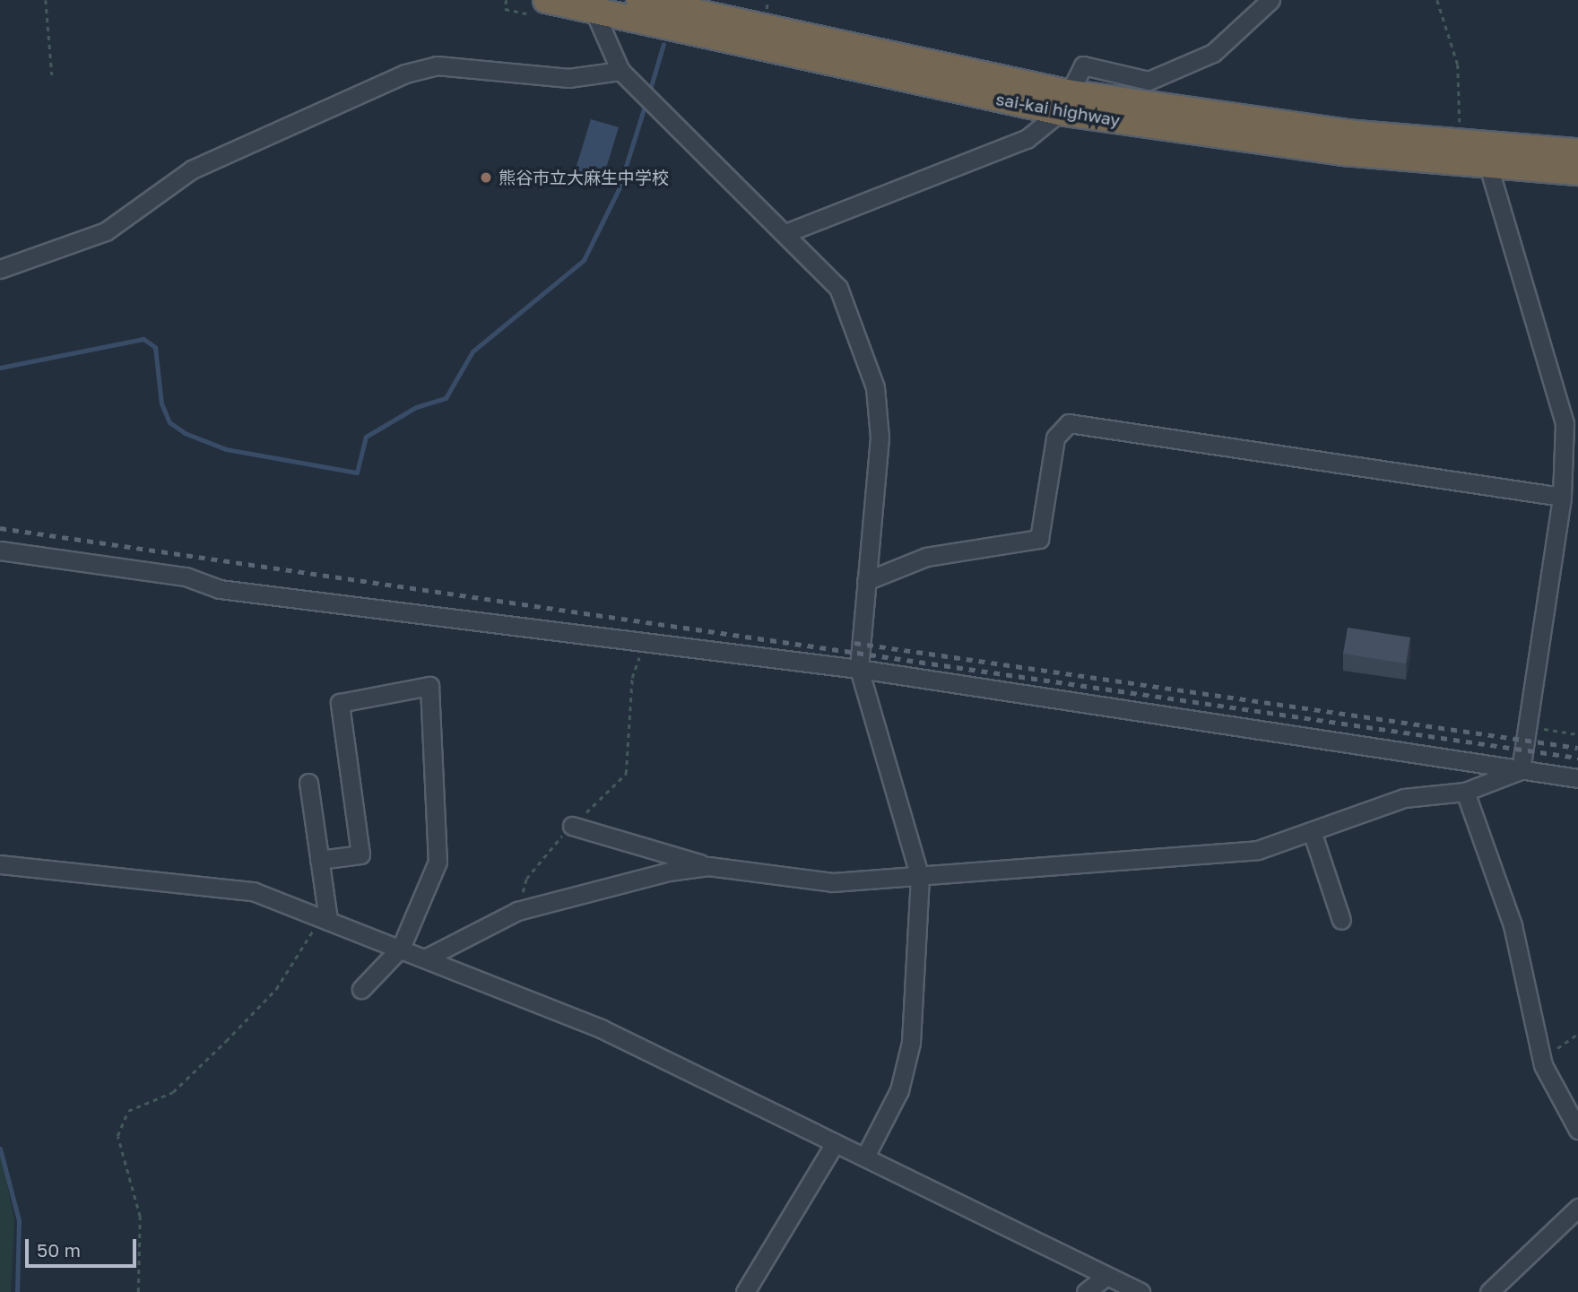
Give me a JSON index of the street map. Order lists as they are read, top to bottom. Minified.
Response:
{"streets":{"highway":["sai-kai highway"]},"places":["熊谷市立大麻生中学校"],"scale_bar":"50 m"}
